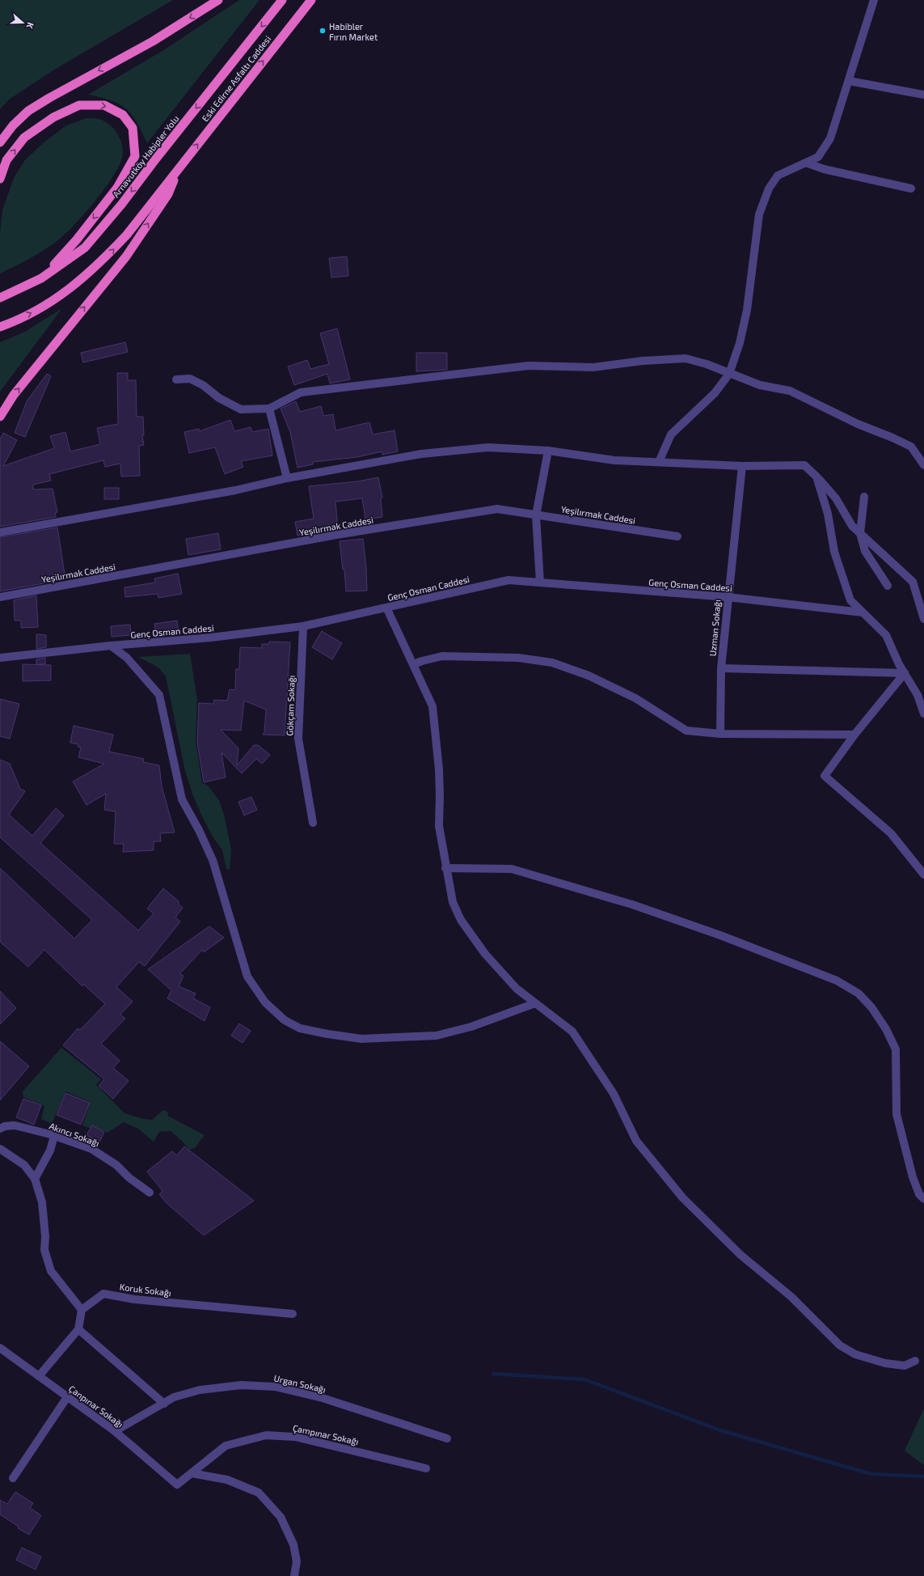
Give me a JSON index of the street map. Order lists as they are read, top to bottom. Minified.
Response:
{"streets":{"highway":["Eski Edirne Asfaltı Caddesi","Arnavutköy Habipler Yolu"],"street":["Yeşilırmak Caddesi","Genç Osman Caddesi","Uzman Sokağı","Gökçam Sokağı","Akıncı Sokağı","Koruk Sokağı","Urgan Sokağı","Çanpınar Sokağı","Çampınar Sokağı"]},"crossings":[["Genç Osman Caddesi","Uzman Sokağı"],["Genç Osman Caddesi","Gökçam Sokağı"],["Urgan Sokağı","Çanpınar Sokağı"],["Çanpınar Sokağı","Çampınar Sokağı"]],"one_way":["Eski Edirne Asfaltı Caddesi"],"places":["Habibler Fırın Market"],"north":"right"}
